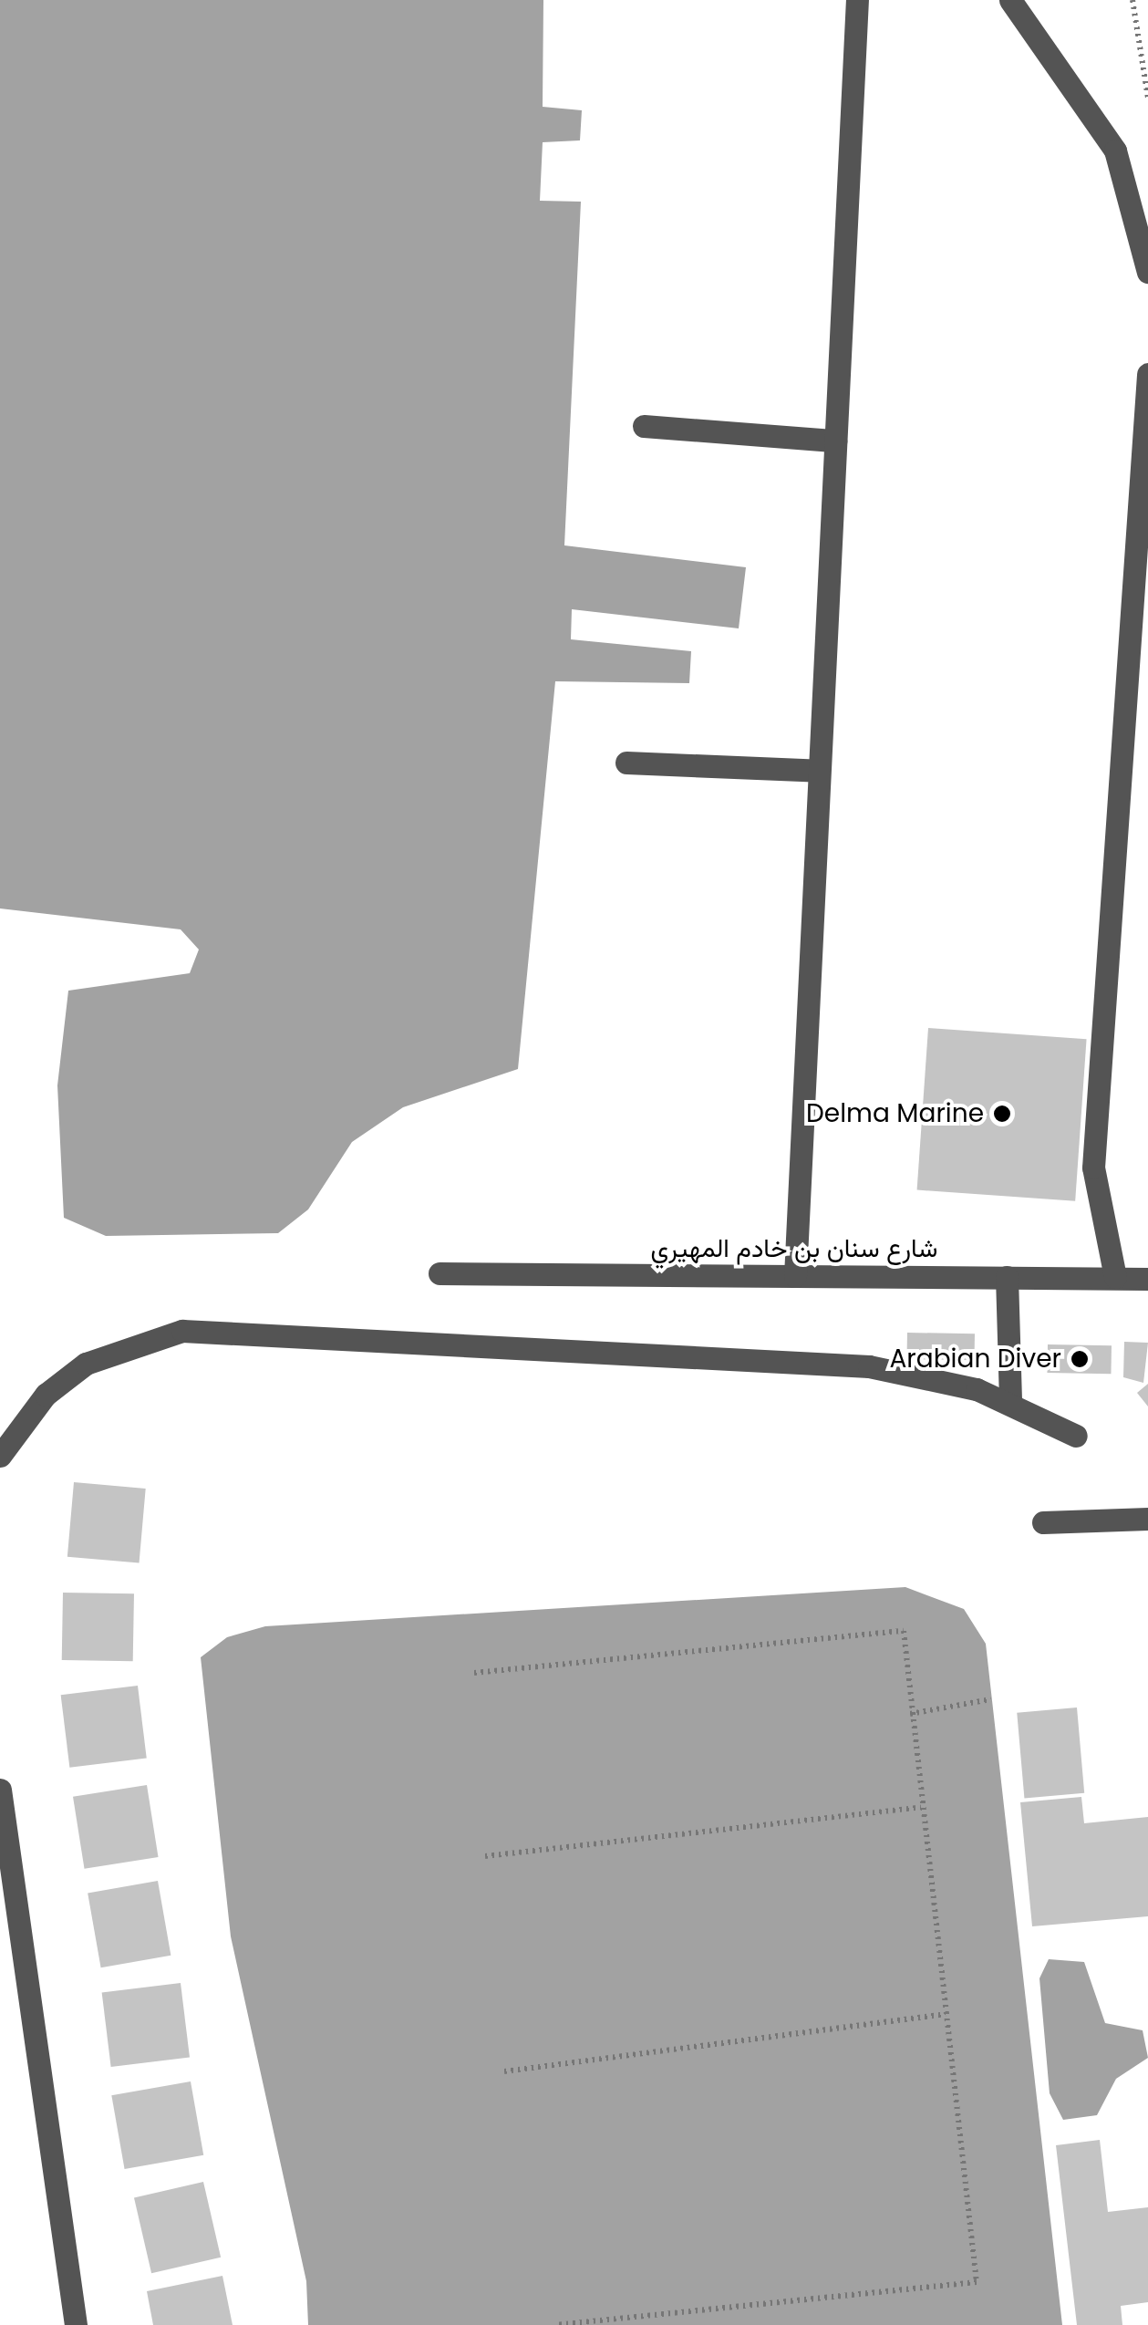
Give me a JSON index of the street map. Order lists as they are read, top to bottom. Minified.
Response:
{"streets":{"street":["شارع سنان بن خادم المهيري"]},"places":["Delma Marine","Arabian Diver"]}
